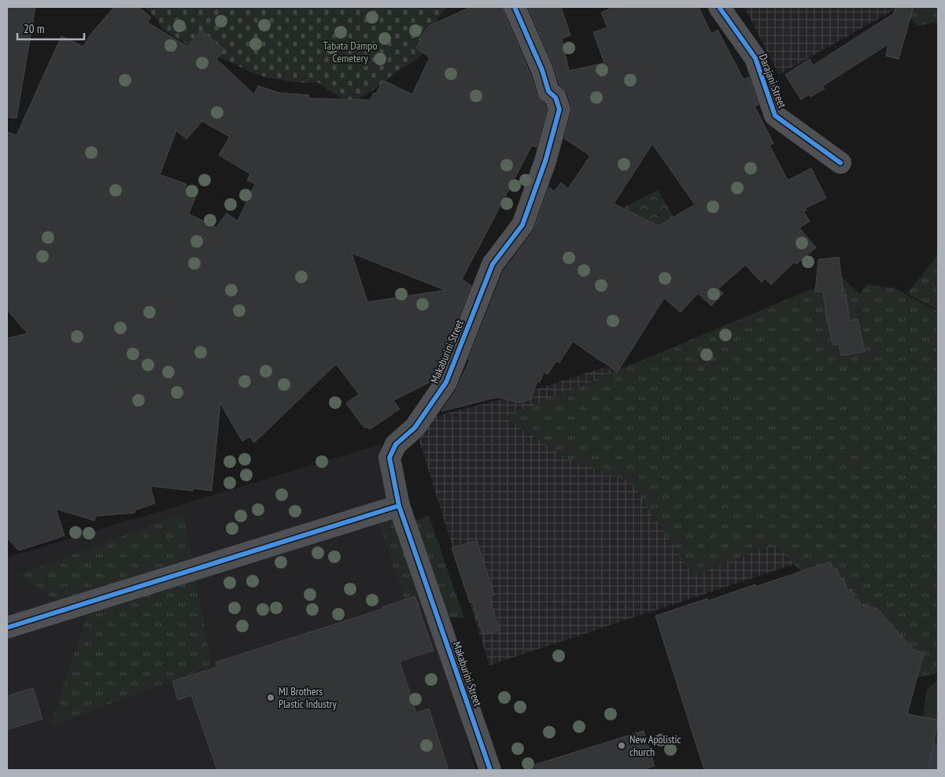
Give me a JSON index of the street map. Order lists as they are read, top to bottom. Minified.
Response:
{"streets":{"street":["Darajani Street","Makaburini Street"]},"parks":["Tabata Dampo Cemetery"],"places":["MJ Brothers Plastic Industry","New Apolistic church"],"scale_bar":"20 m"}
